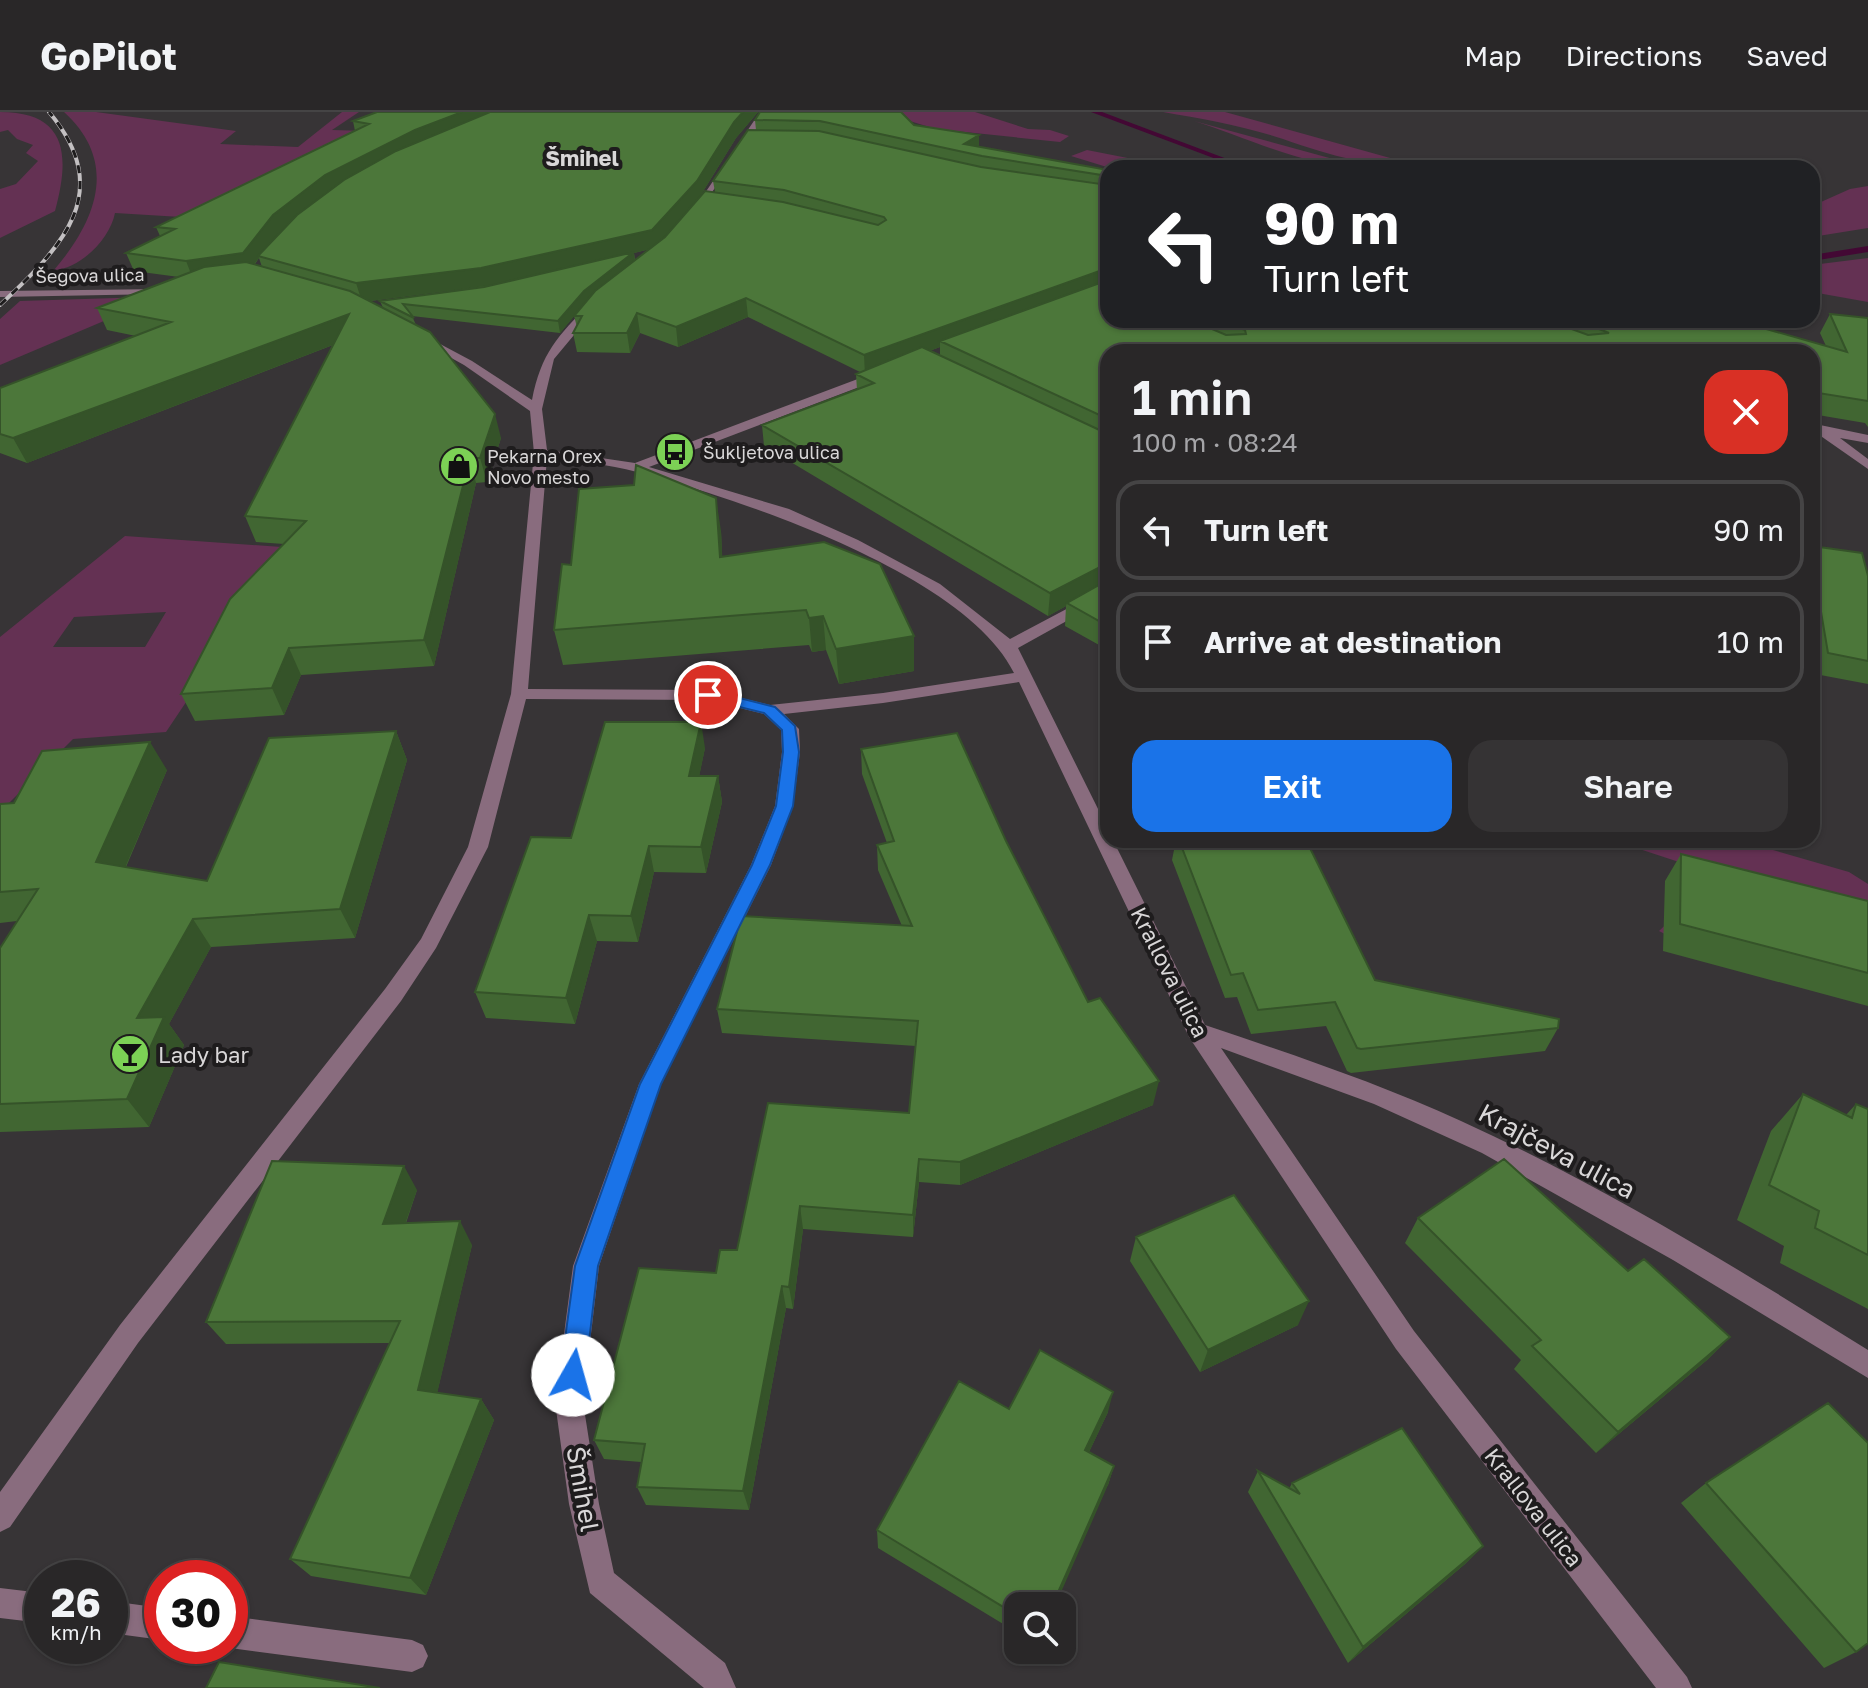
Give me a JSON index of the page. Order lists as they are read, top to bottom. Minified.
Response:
{"streets":{"street":["Šegova ulica","Krallova ulica","Krajčeva ulica","Šmihel"]},"crossings":[["Krallova ulica","Krajčeva ulica"]],"districts":["Šmihel"],"places":{"bus stop":["Šukljetova ulica"],"shop":["Pekarna Orex Novo mesto"],"bar":["Lady bar"]},"page":{"header":"GoPilot","nav":["Map","Directions","Saved"],"turn":["90 m","Turn left"],"heading":["1 min","100 m · 08:24"],"list":[{"name":"Turn left","value":"90 m"},{"name":"Arrive at destination","value":"10 m"}],"buttons":["Exit","Share"],"speed":"26 km/h","limit":"30"}}
